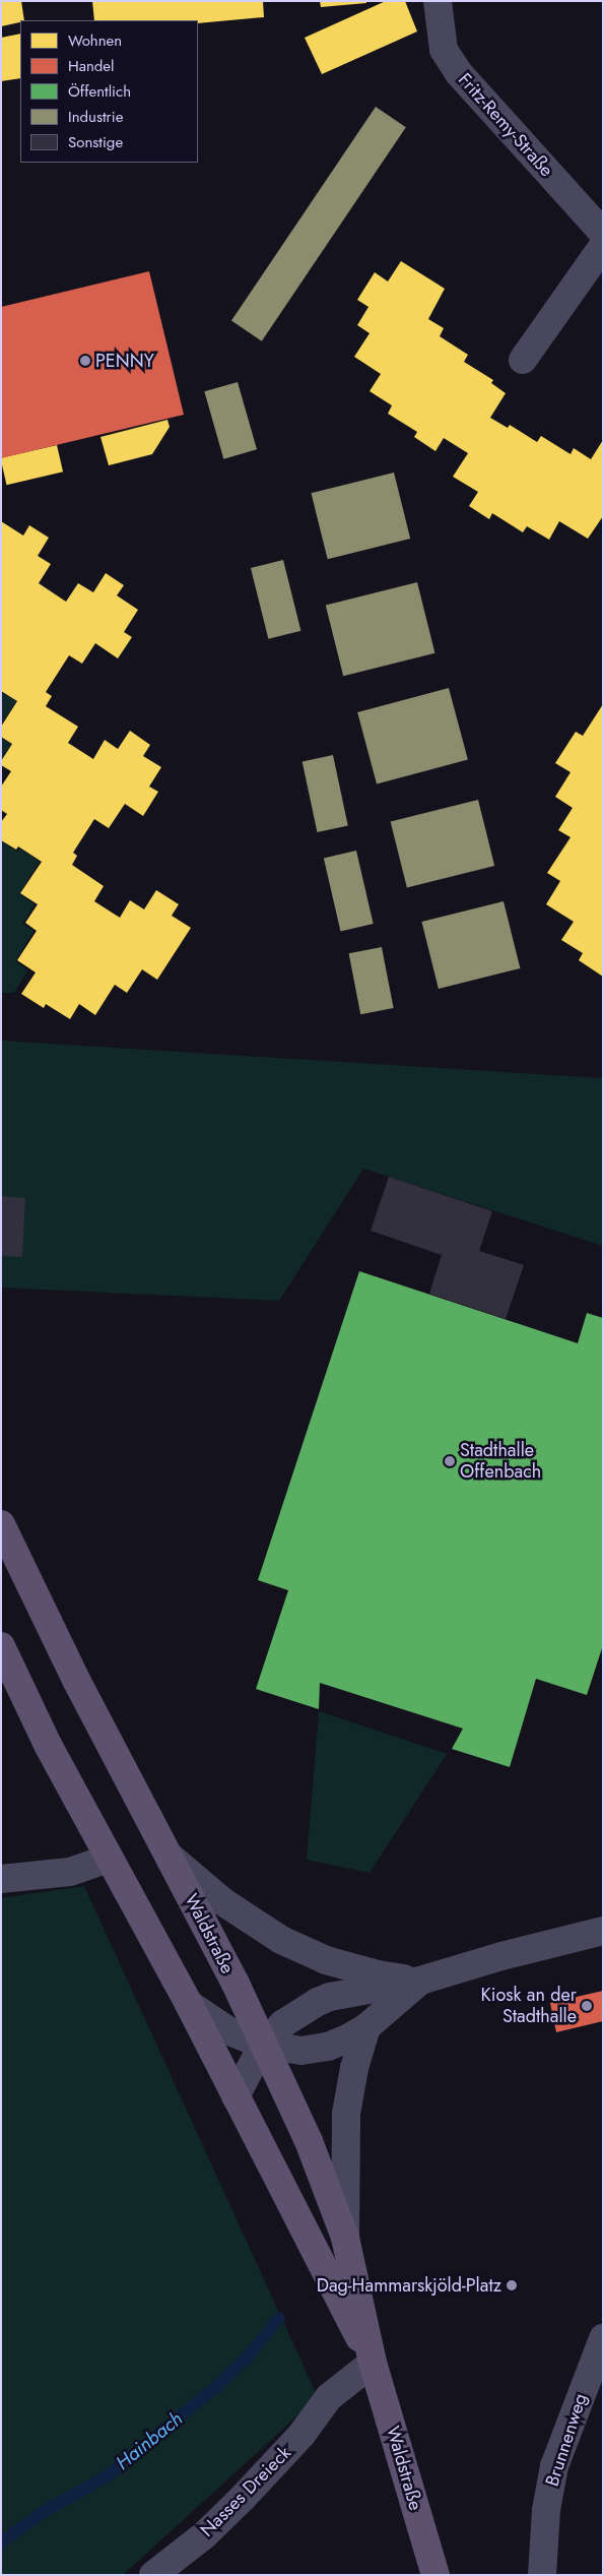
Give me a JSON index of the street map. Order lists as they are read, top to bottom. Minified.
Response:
{"streets":{"main road":["Waldstraße"],"street":["Fritz-Remy-Straße","Brunnenweg","Nasses Dreieck"]},"crossings":[["Waldstraße","Nasses Dreieck"]],"water":["Hainbach"],"places":["PENNY","Stadthalle Offenbach","Kiosk an der Stadthalle","Dag-Hammarskjöld-Platz"],"legend":["Wohnen","Handel","Öffentlich","Industrie","Sonstige"]}
